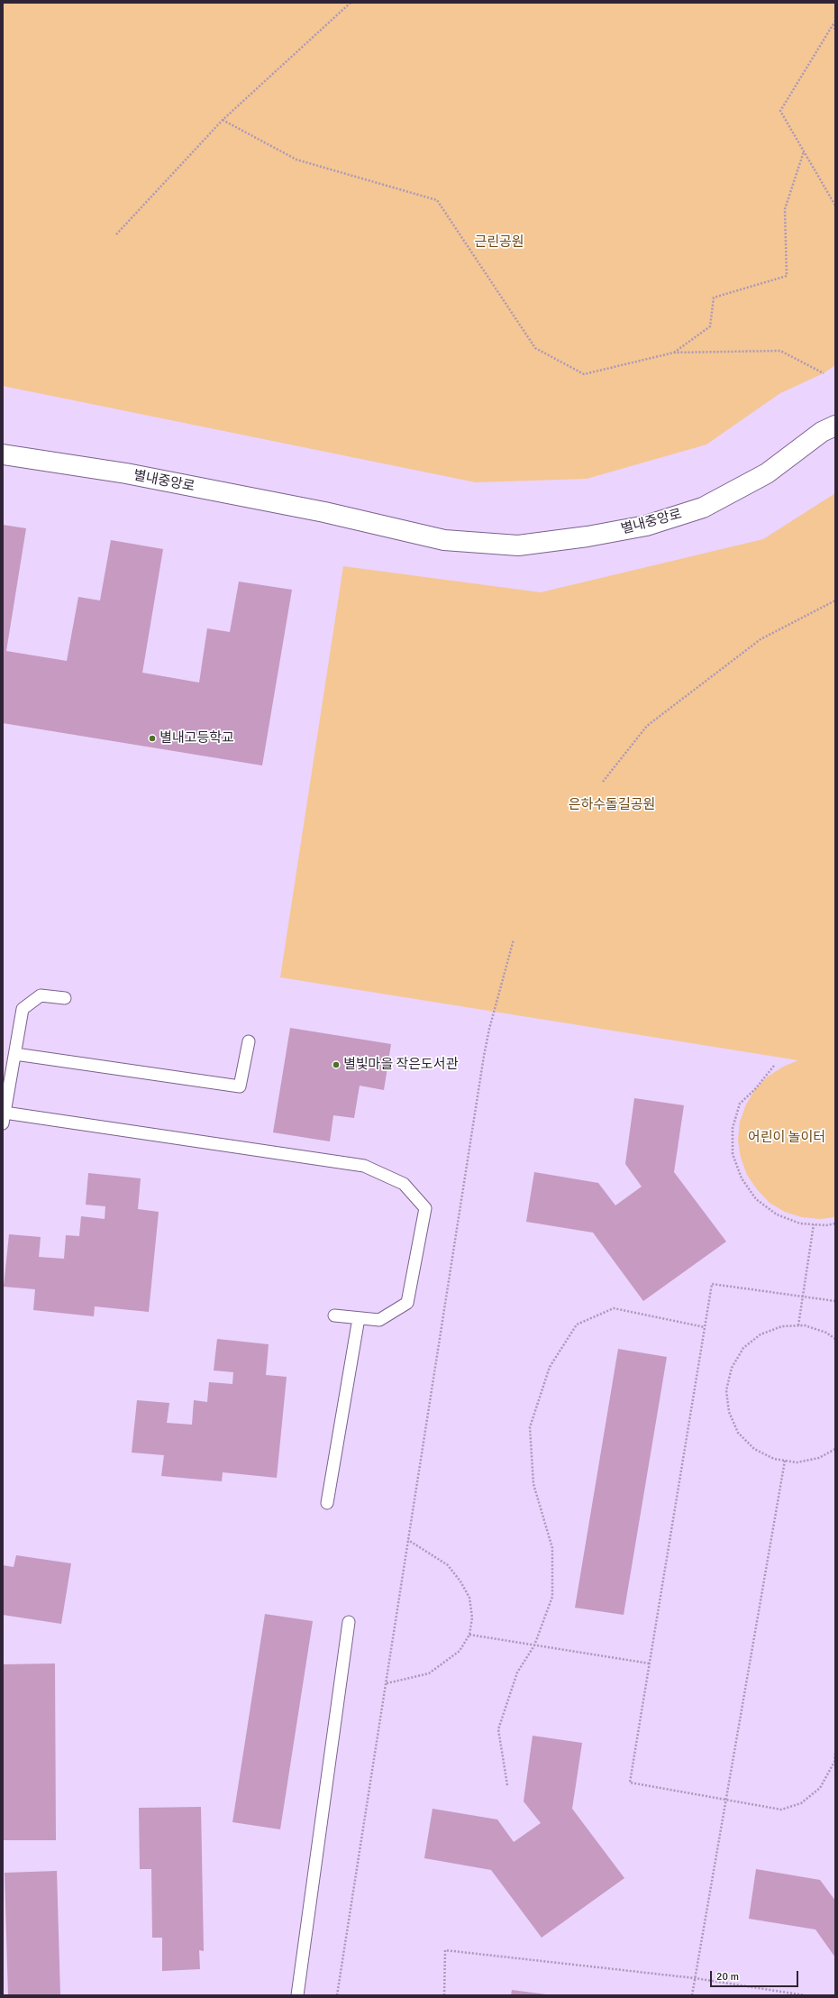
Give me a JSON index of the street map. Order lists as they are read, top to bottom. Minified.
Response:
{"streets":{"street":["별내중앙로"]},"parks":["근린공원","은하수돌길공원","어린이 놀이터"],"places":["별내고등학교","별빛마을 작은도서관"],"scale_bar":"20 m"}
